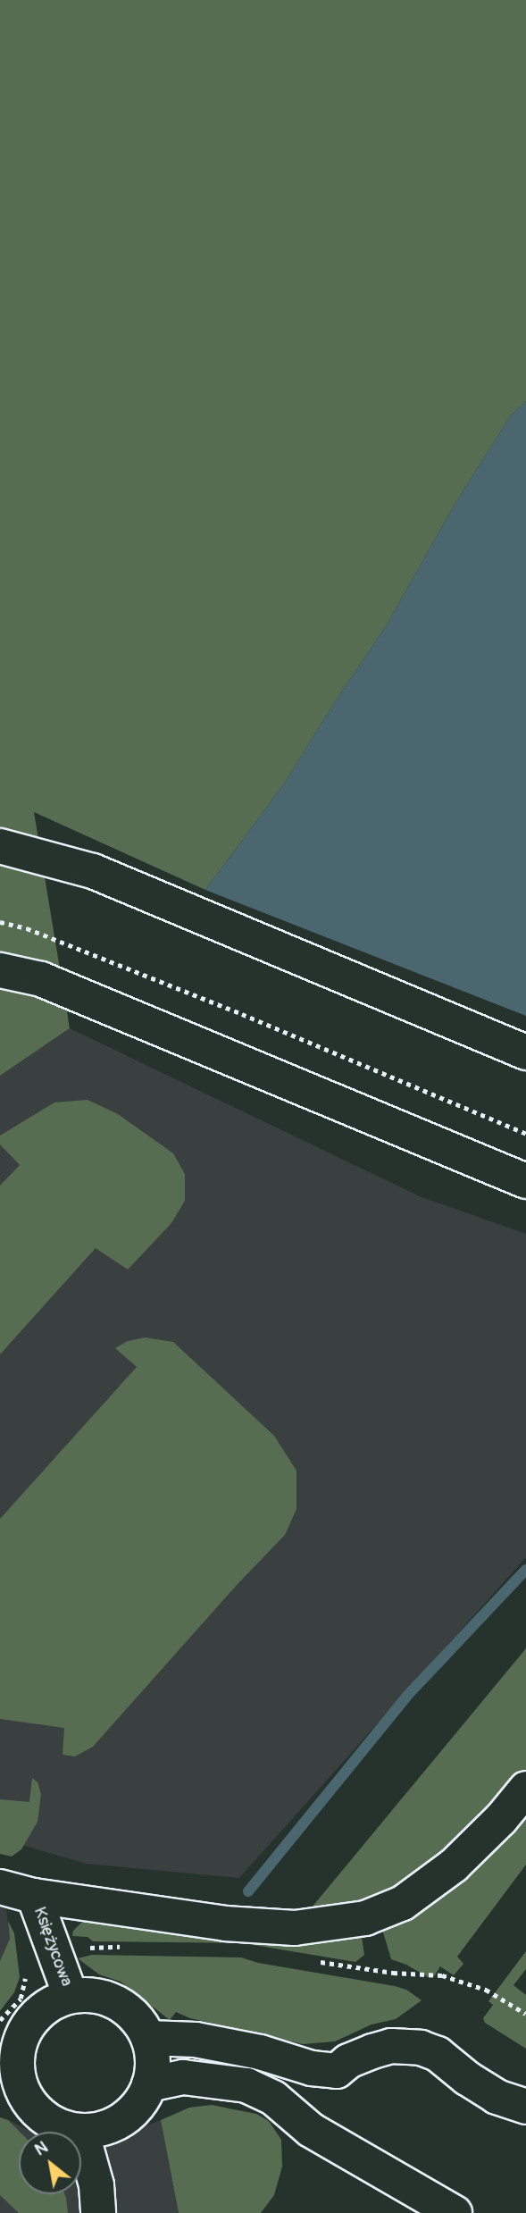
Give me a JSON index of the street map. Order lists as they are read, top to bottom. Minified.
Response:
{"streets":{"street":["Księżycowa"]},"north":"top left"}
